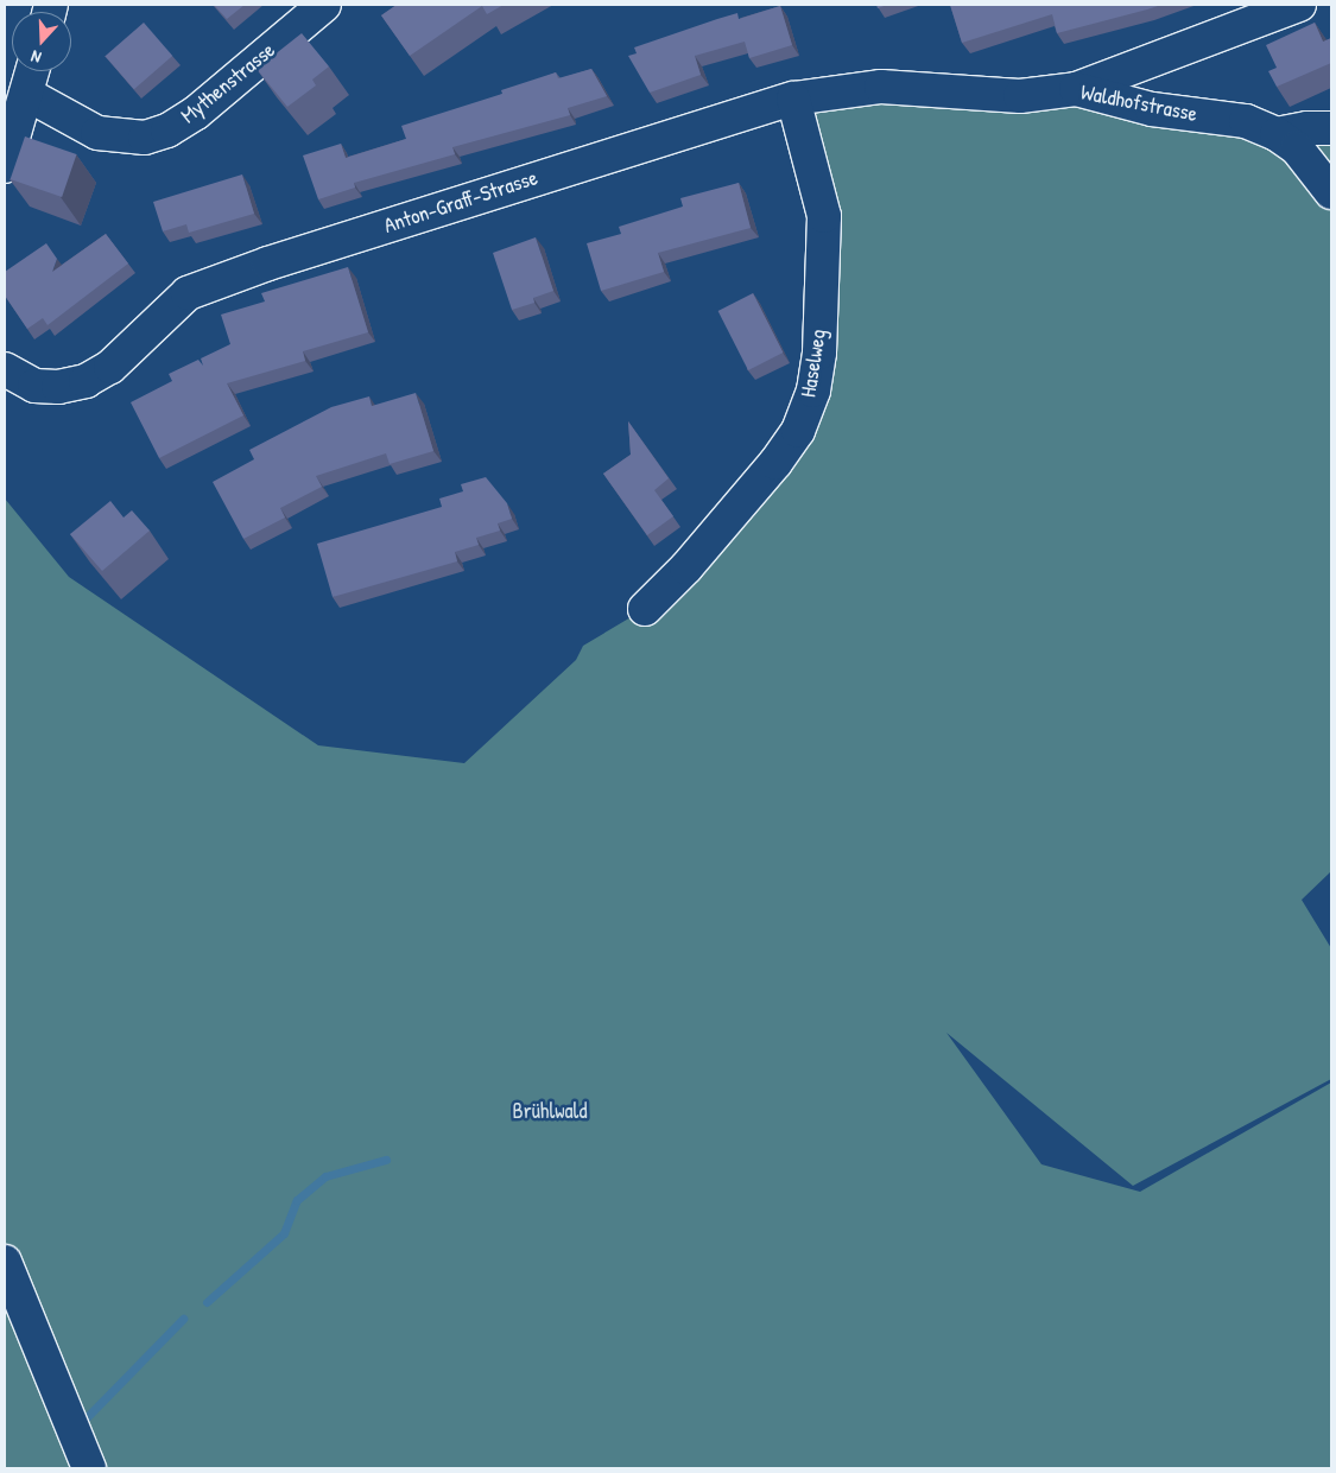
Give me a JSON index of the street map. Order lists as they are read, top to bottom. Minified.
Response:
{"streets":{"street":["Mythenstrasse","Waldhofstrasse","Anton-Graff-Strasse","Haselweg"]},"crossings":[["Waldhofstrasse","Anton-Graff-Strasse"],["Anton-Graff-Strasse","Haselweg"]],"parks":["Brühlwald"],"north":"bottom"}
